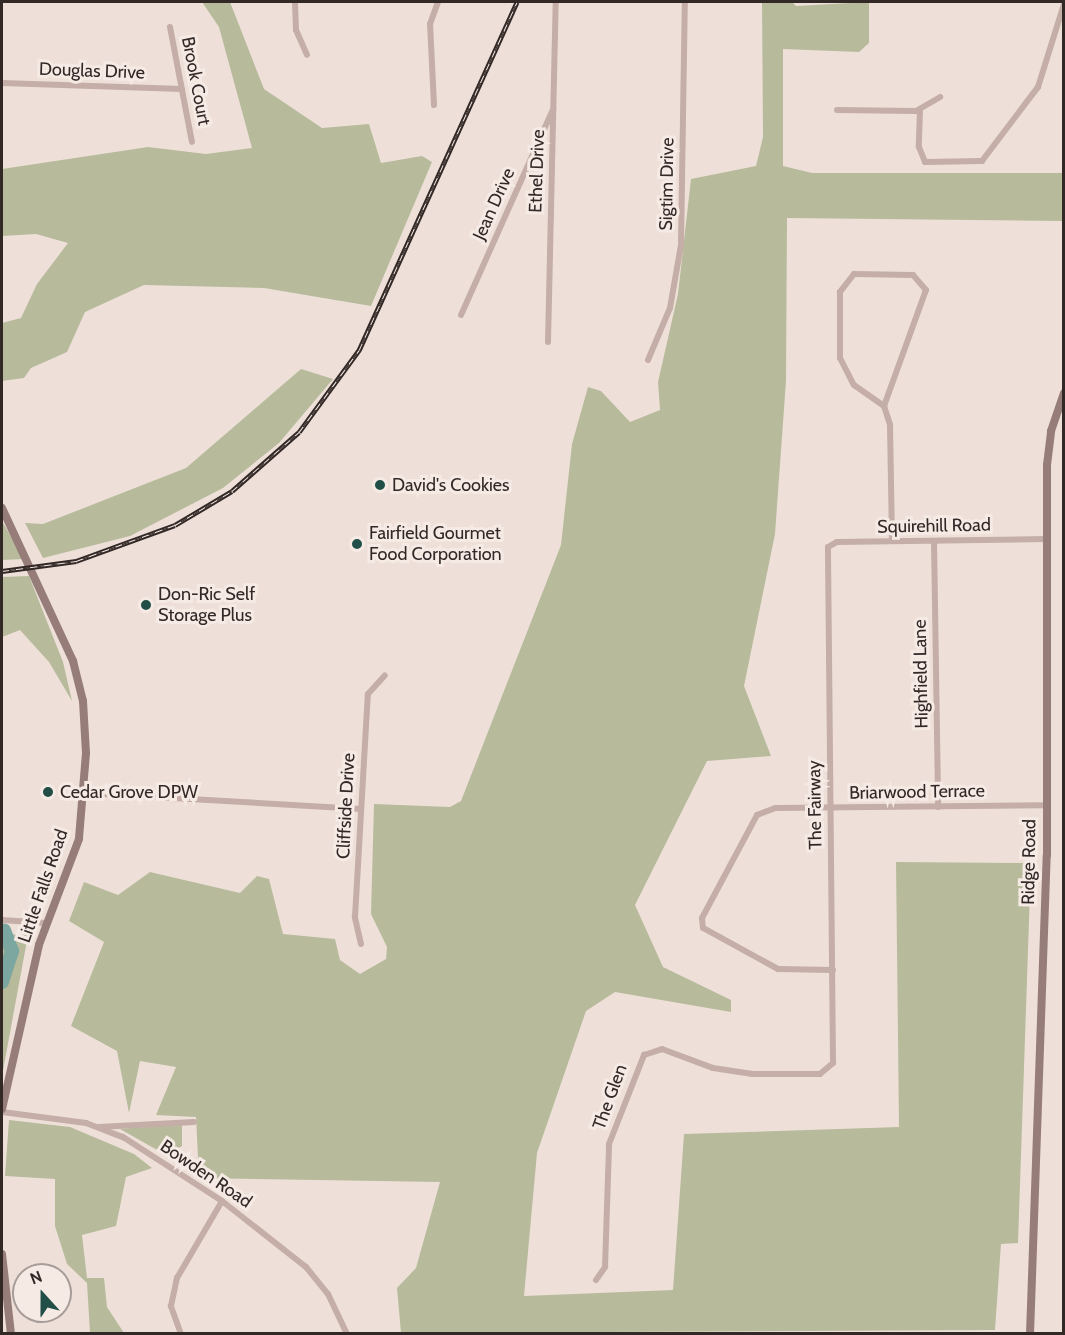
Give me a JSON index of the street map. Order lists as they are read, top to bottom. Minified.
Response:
{"streets":{"main road":["Ridge Road","Little Falls Road"],"street":["Douglas Drive","Brook Court","Ethel Drive","Sigtim Drive","Jean Drive","Squirehill Road","Highfield Lane","Briarwood Terrace","The Fairway","Cliffside Drive","The Glen","Bowden Road"]},"crossings":[["Douglas Drive","Brook Court"],["Ethel Drive","Jean Drive"],["Squirehill Road","Highfield Lane"],["Squirehill Road","The Fairway"],["Squirehill Road","Ridge Road"],["Highfield Lane","Briarwood Terrace"],["Briarwood Terrace","The Fairway"],["Briarwood Terrace","Ridge Road"],["The Fairway","The Glen"],["Little Falls Road","Bowden Road"]],"places":["David's Cookies","Fairfield Gourmet Food Corporation","Don-Ric Self Storage Plus","Cedar Grove DPW"],"north":"top"}
